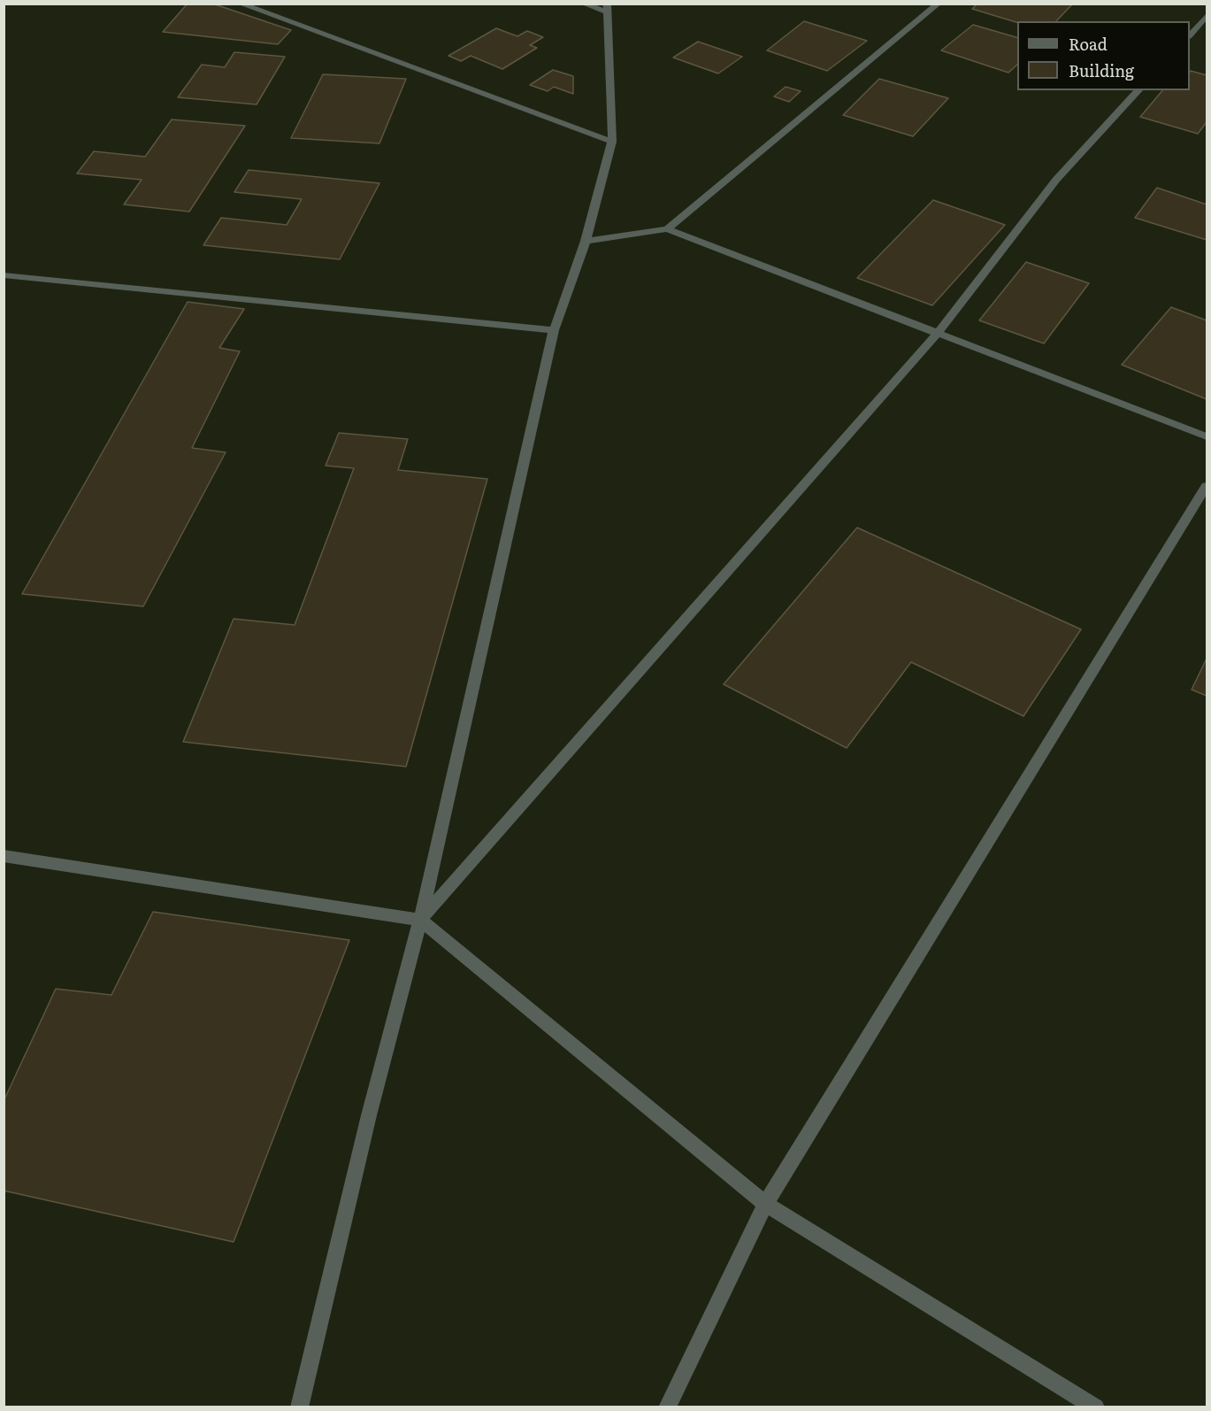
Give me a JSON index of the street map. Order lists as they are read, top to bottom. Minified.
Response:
{"legend":["Road","Building"]}
